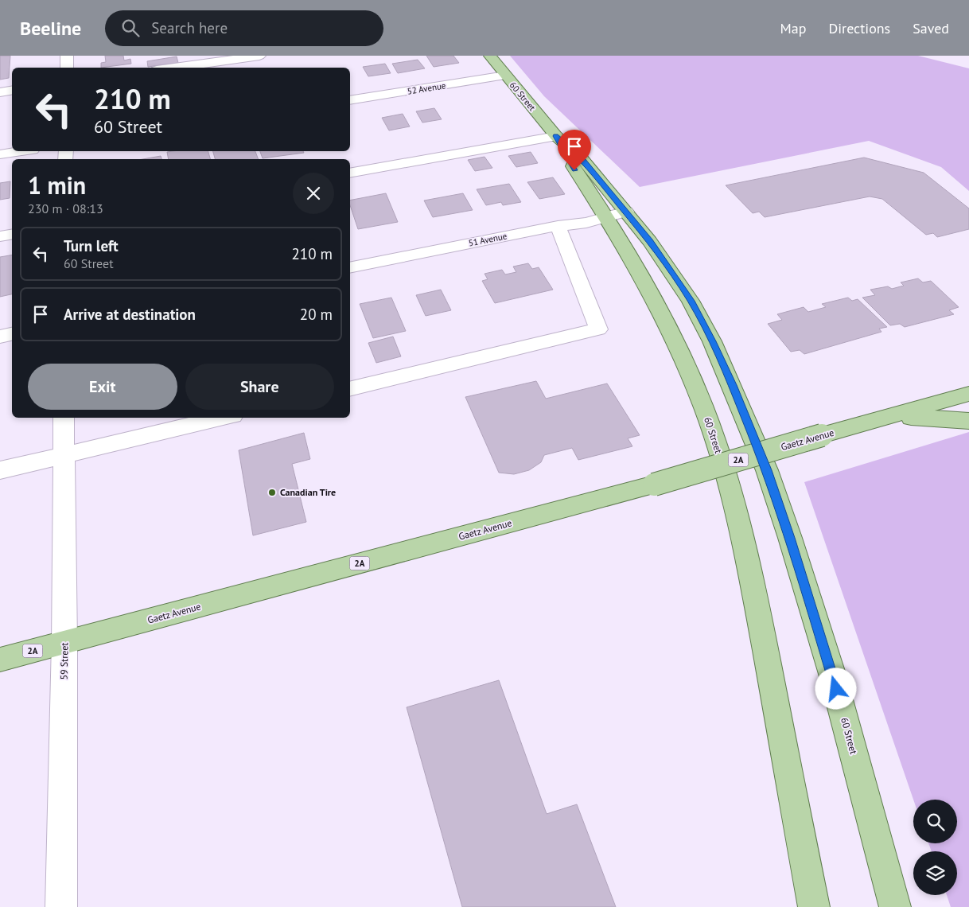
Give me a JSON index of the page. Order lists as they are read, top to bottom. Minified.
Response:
{"streets":{"main road":["60 Street","Gaetz Avenue","2A"],"street":["52 Avenue","51 Avenue","59 Street"]},"crossings":[["52 Avenue","60 Street"],["60 Street","51 Avenue"],["Gaetz Avenue","59 Street"]],"places":["Canadian Tire"],"page":{"header":"Beeline","search":"Search here","nav":["Map","Directions","Saved"],"turn":["210 m","60 Street"],"heading":["1 min","230 m · 08:13"],"list":[{"name":"Turn left","note":"60 Street","value":"210 m"},{"name":"Arrive at destination","value":"20 m"}],"buttons":["Exit","Share"]}}
